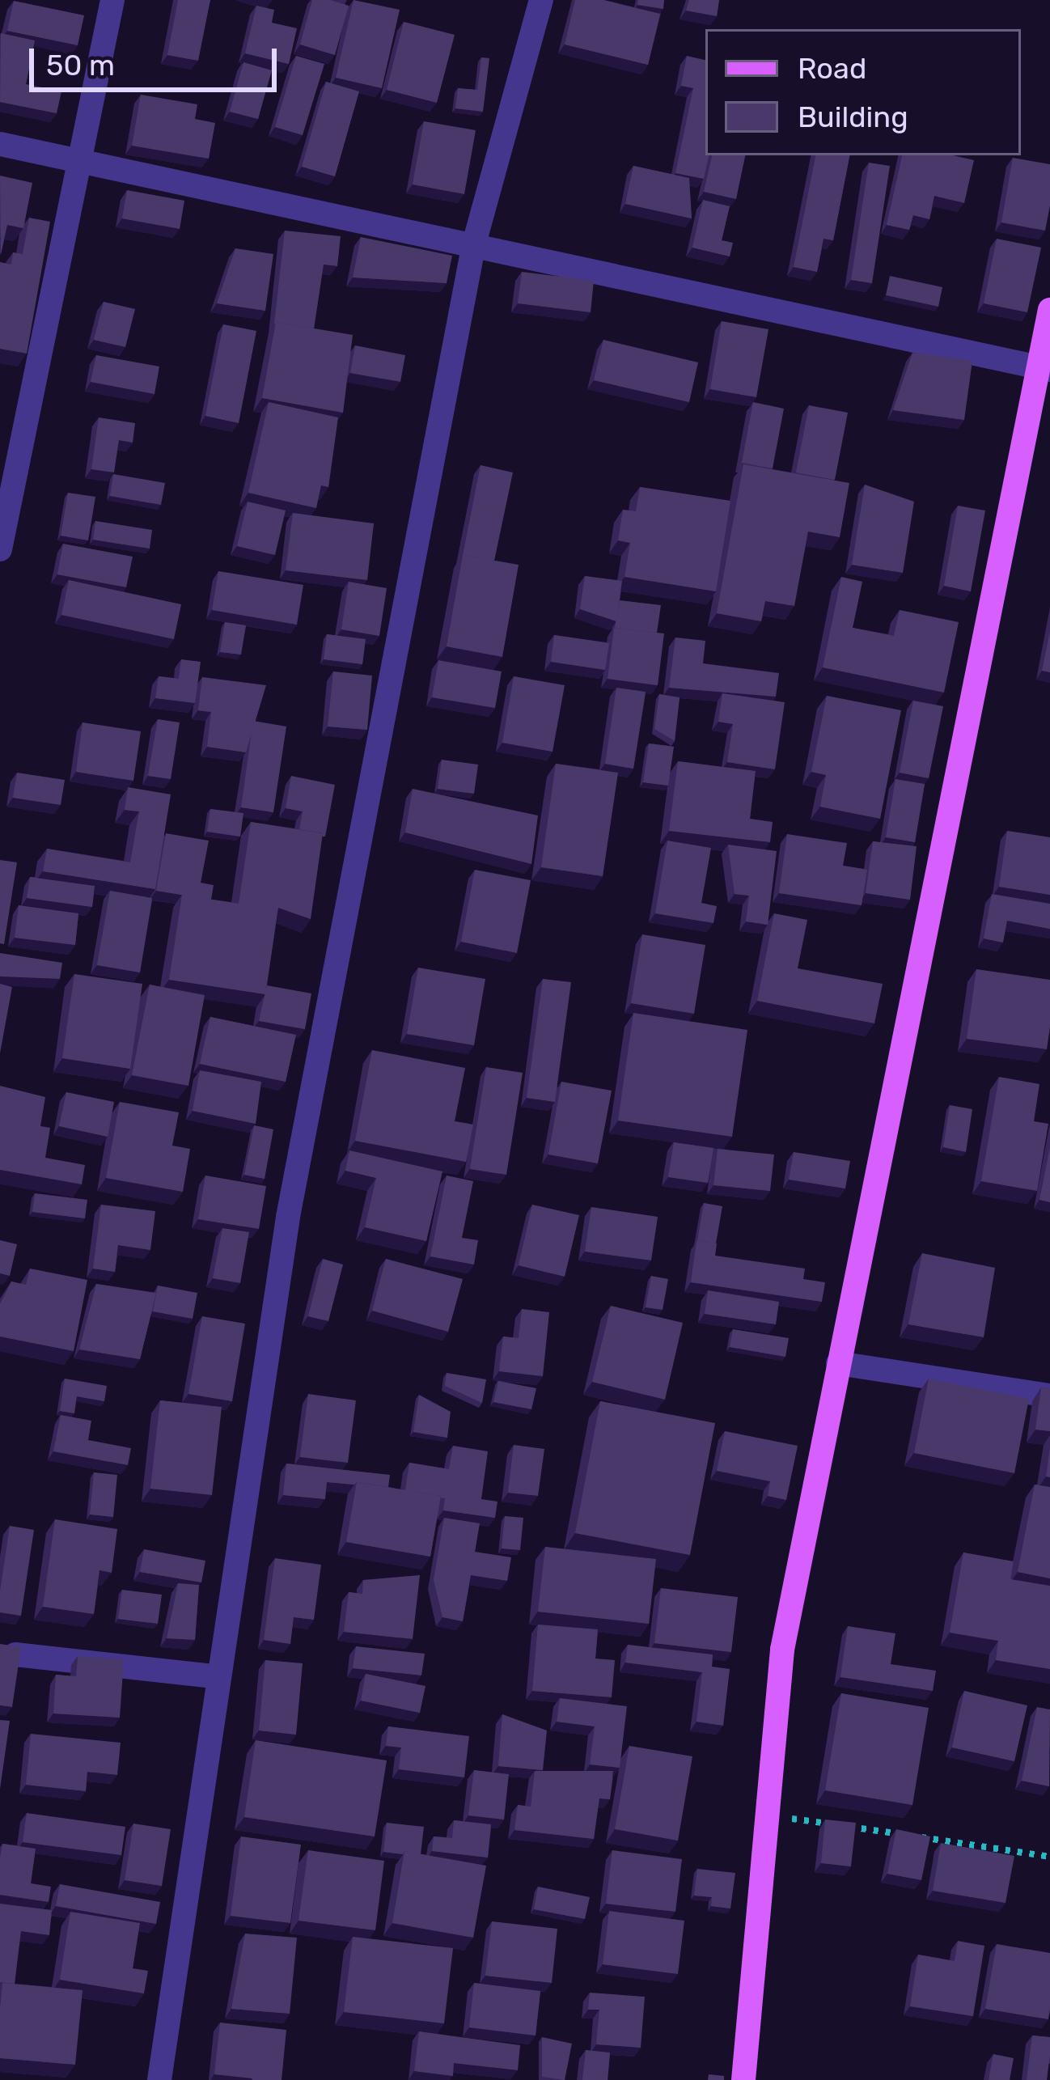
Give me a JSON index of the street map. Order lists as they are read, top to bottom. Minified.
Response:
{"legend":["Road","Building"],"scale_bar":"50 m"}
